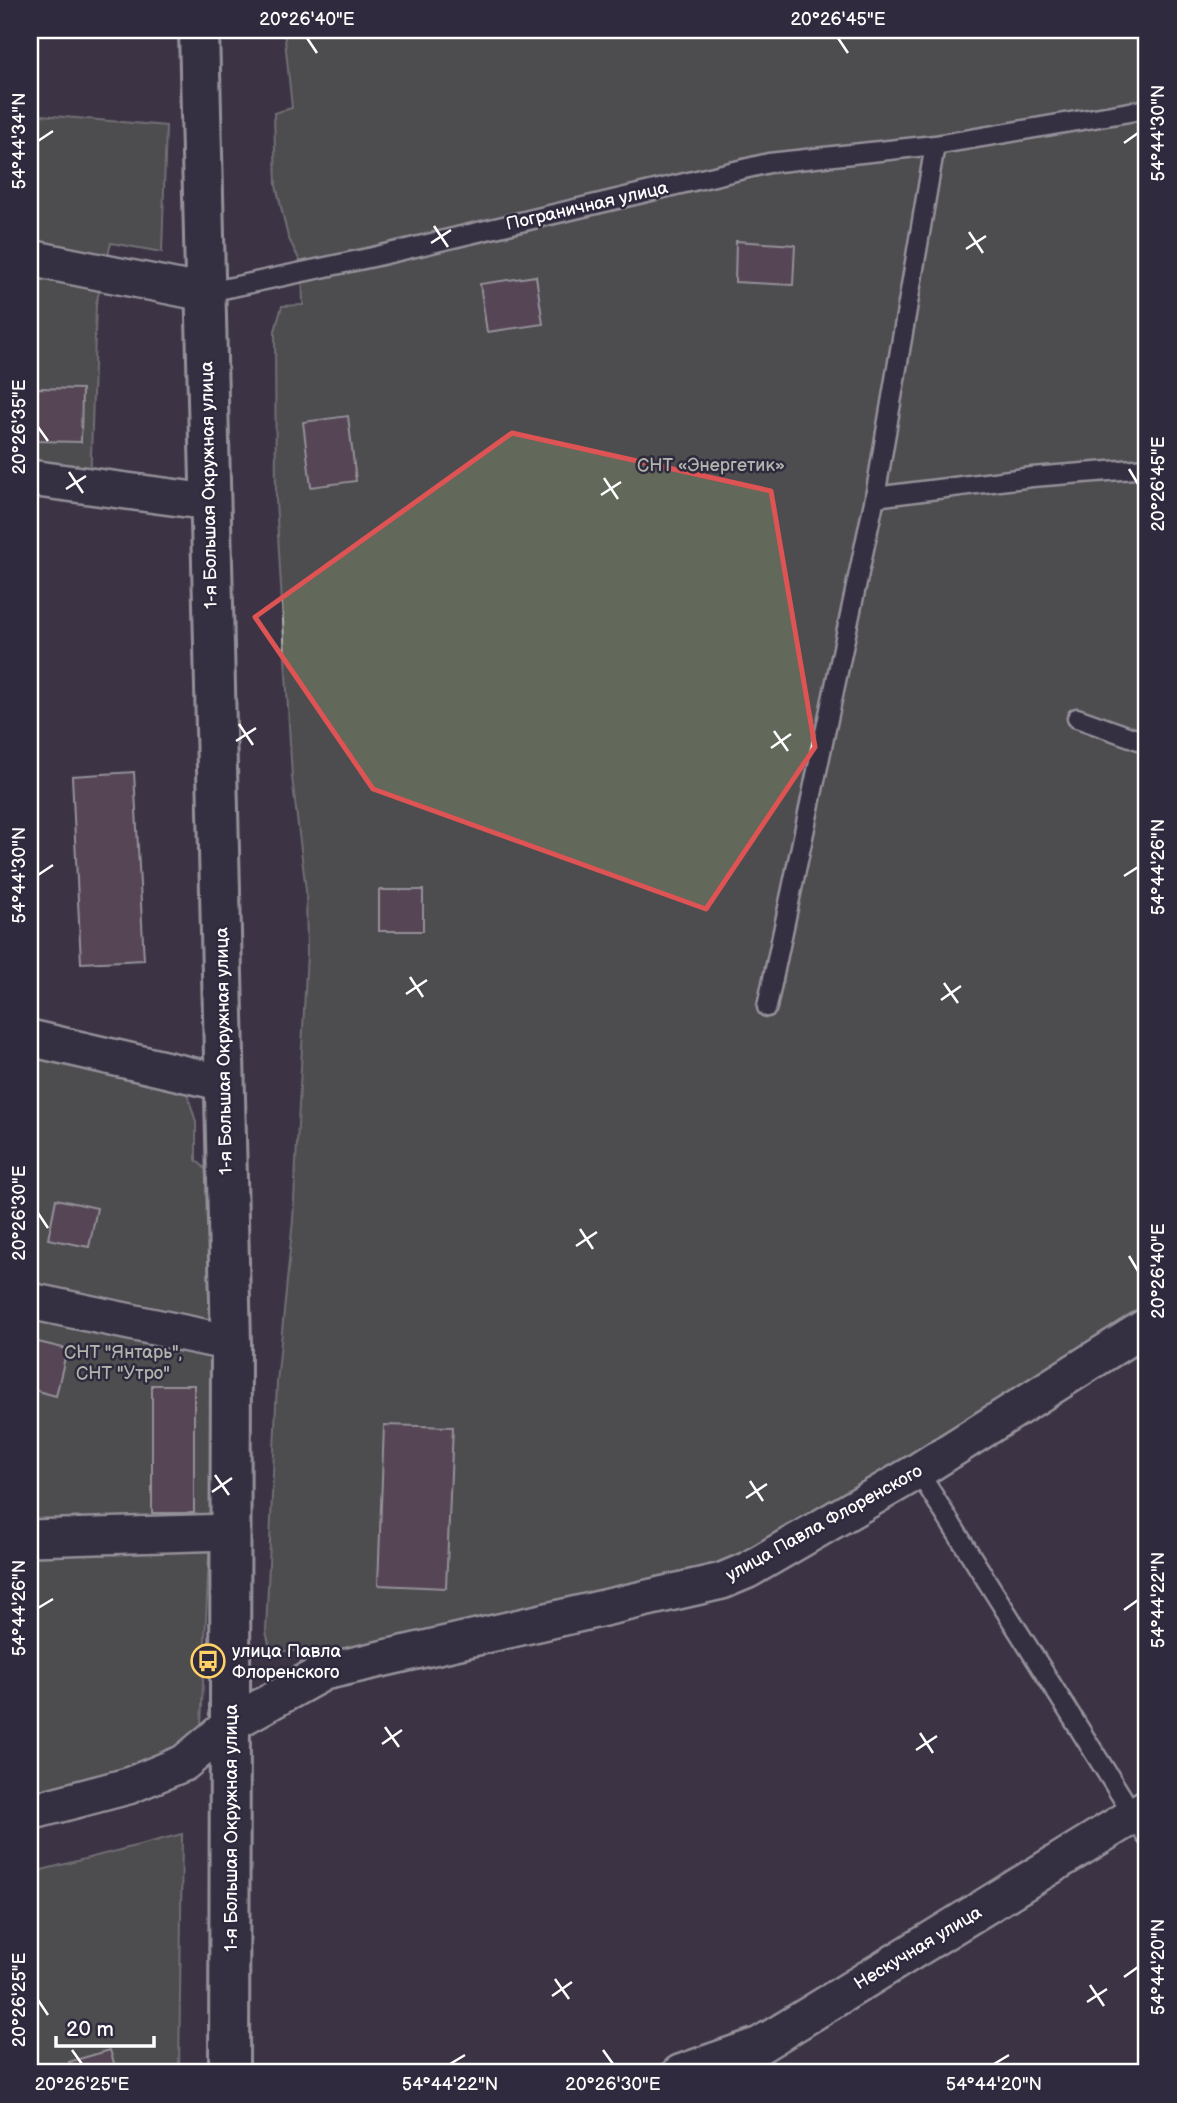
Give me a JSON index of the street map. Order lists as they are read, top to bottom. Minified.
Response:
{"streets":{"street":["Пограничная улица","1-я Большая Окружная улица","улица Павла Флоренского","Нескучная улица"]},"crossings":[["Пограничная улица","1-я Большая Окружная улица"],["1-я Большая Окружная улица","улица Павла Флоренского"]],"parks":["СНТ «Энергетик»","СНТ \"Янтарь\", СНТ \"Утро\""],"places":{"bus stop":["улица Павла Флоренского"]},"scale_bar":"20 m","coordinates":["20°26'40\"E","20°26'45\"E","54°44'30\"N","54°44'34\"N","20°26'35\"E","54°44'26\"N","20°26'30\"E","54°44'22\"N","54°44'20\"N","20°26'25\"E"]}
